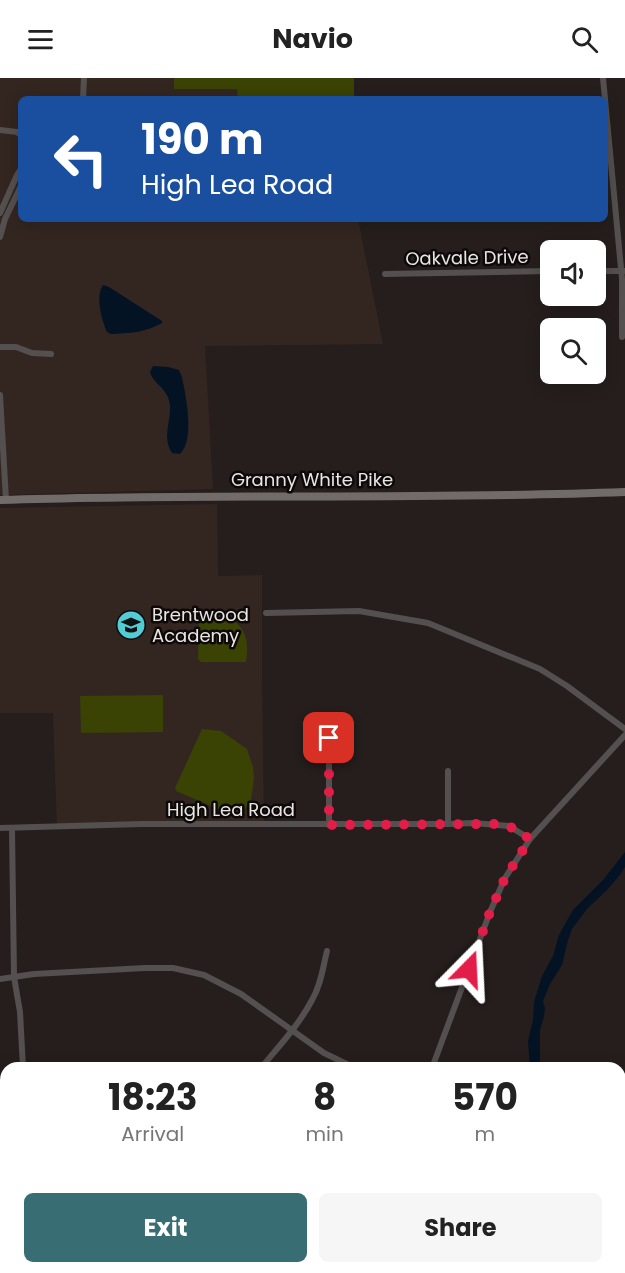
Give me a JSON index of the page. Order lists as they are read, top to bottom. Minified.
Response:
{"streets":{"main road":["Granny White Pike"],"street":["Oakvale Drive","High Lea Road"]},"places":{"school or university":["Brentwood Academy"]},"page":{"header":"Navio","turn":["190 m","High Lea Road"],"eta":["18:23","Arrival","8","min","570","m"],"buttons":["Exit","Share"]}}
